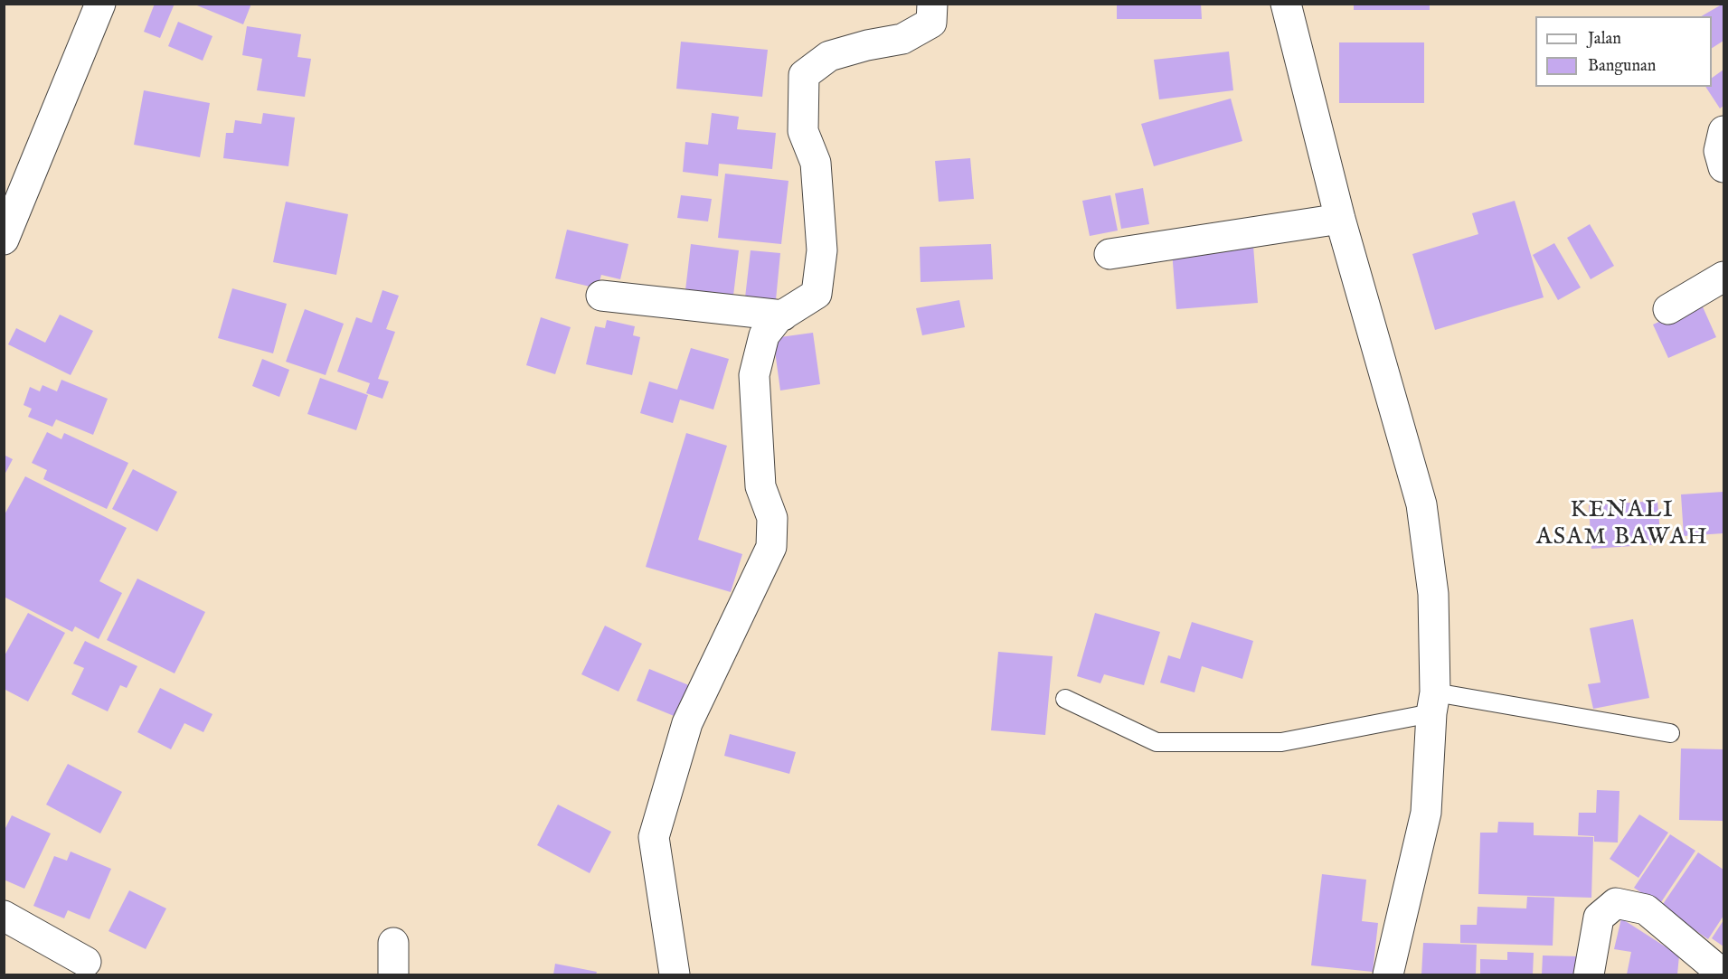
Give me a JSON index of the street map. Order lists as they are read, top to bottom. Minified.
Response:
{"districts":["KENALI ASAM BAWAH"],"legend":["Jalan","Bangunan"]}
